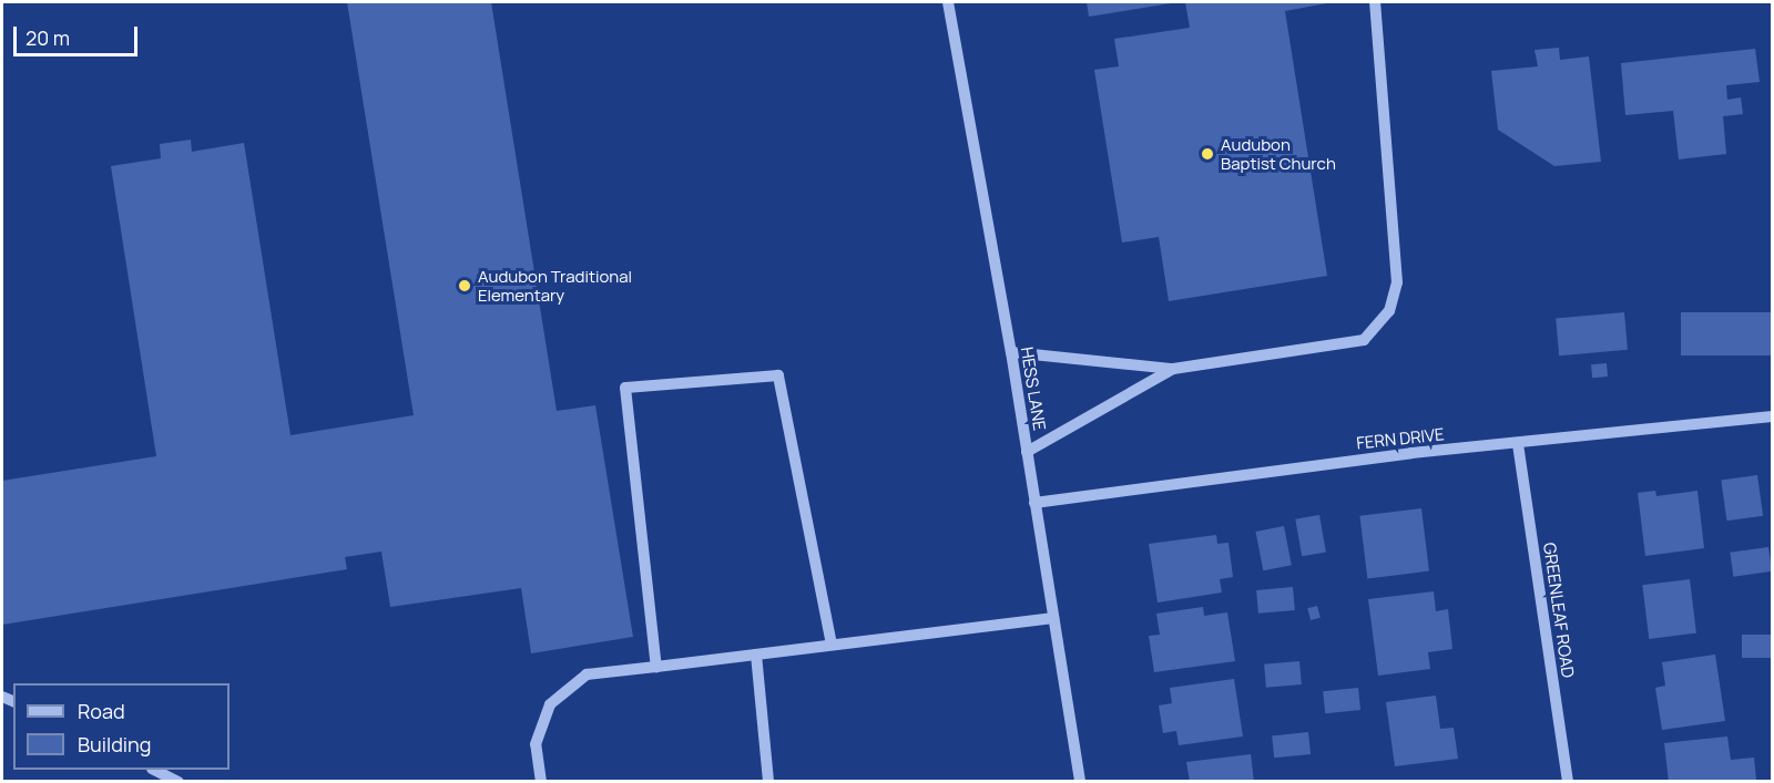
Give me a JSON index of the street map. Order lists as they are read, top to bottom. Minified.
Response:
{"streets":{"street":["HESS LANE","FERN DRIVE","GREENLEAF ROAD"]},"crossings":[["HESS LANE","FERN DRIVE"],["FERN DRIVE","GREENLEAF ROAD"]],"places":["Audubon Baptist Church","Audubon Traditional Elementary"],"legend":["Road","Building"],"scale_bar":"20 m"}
